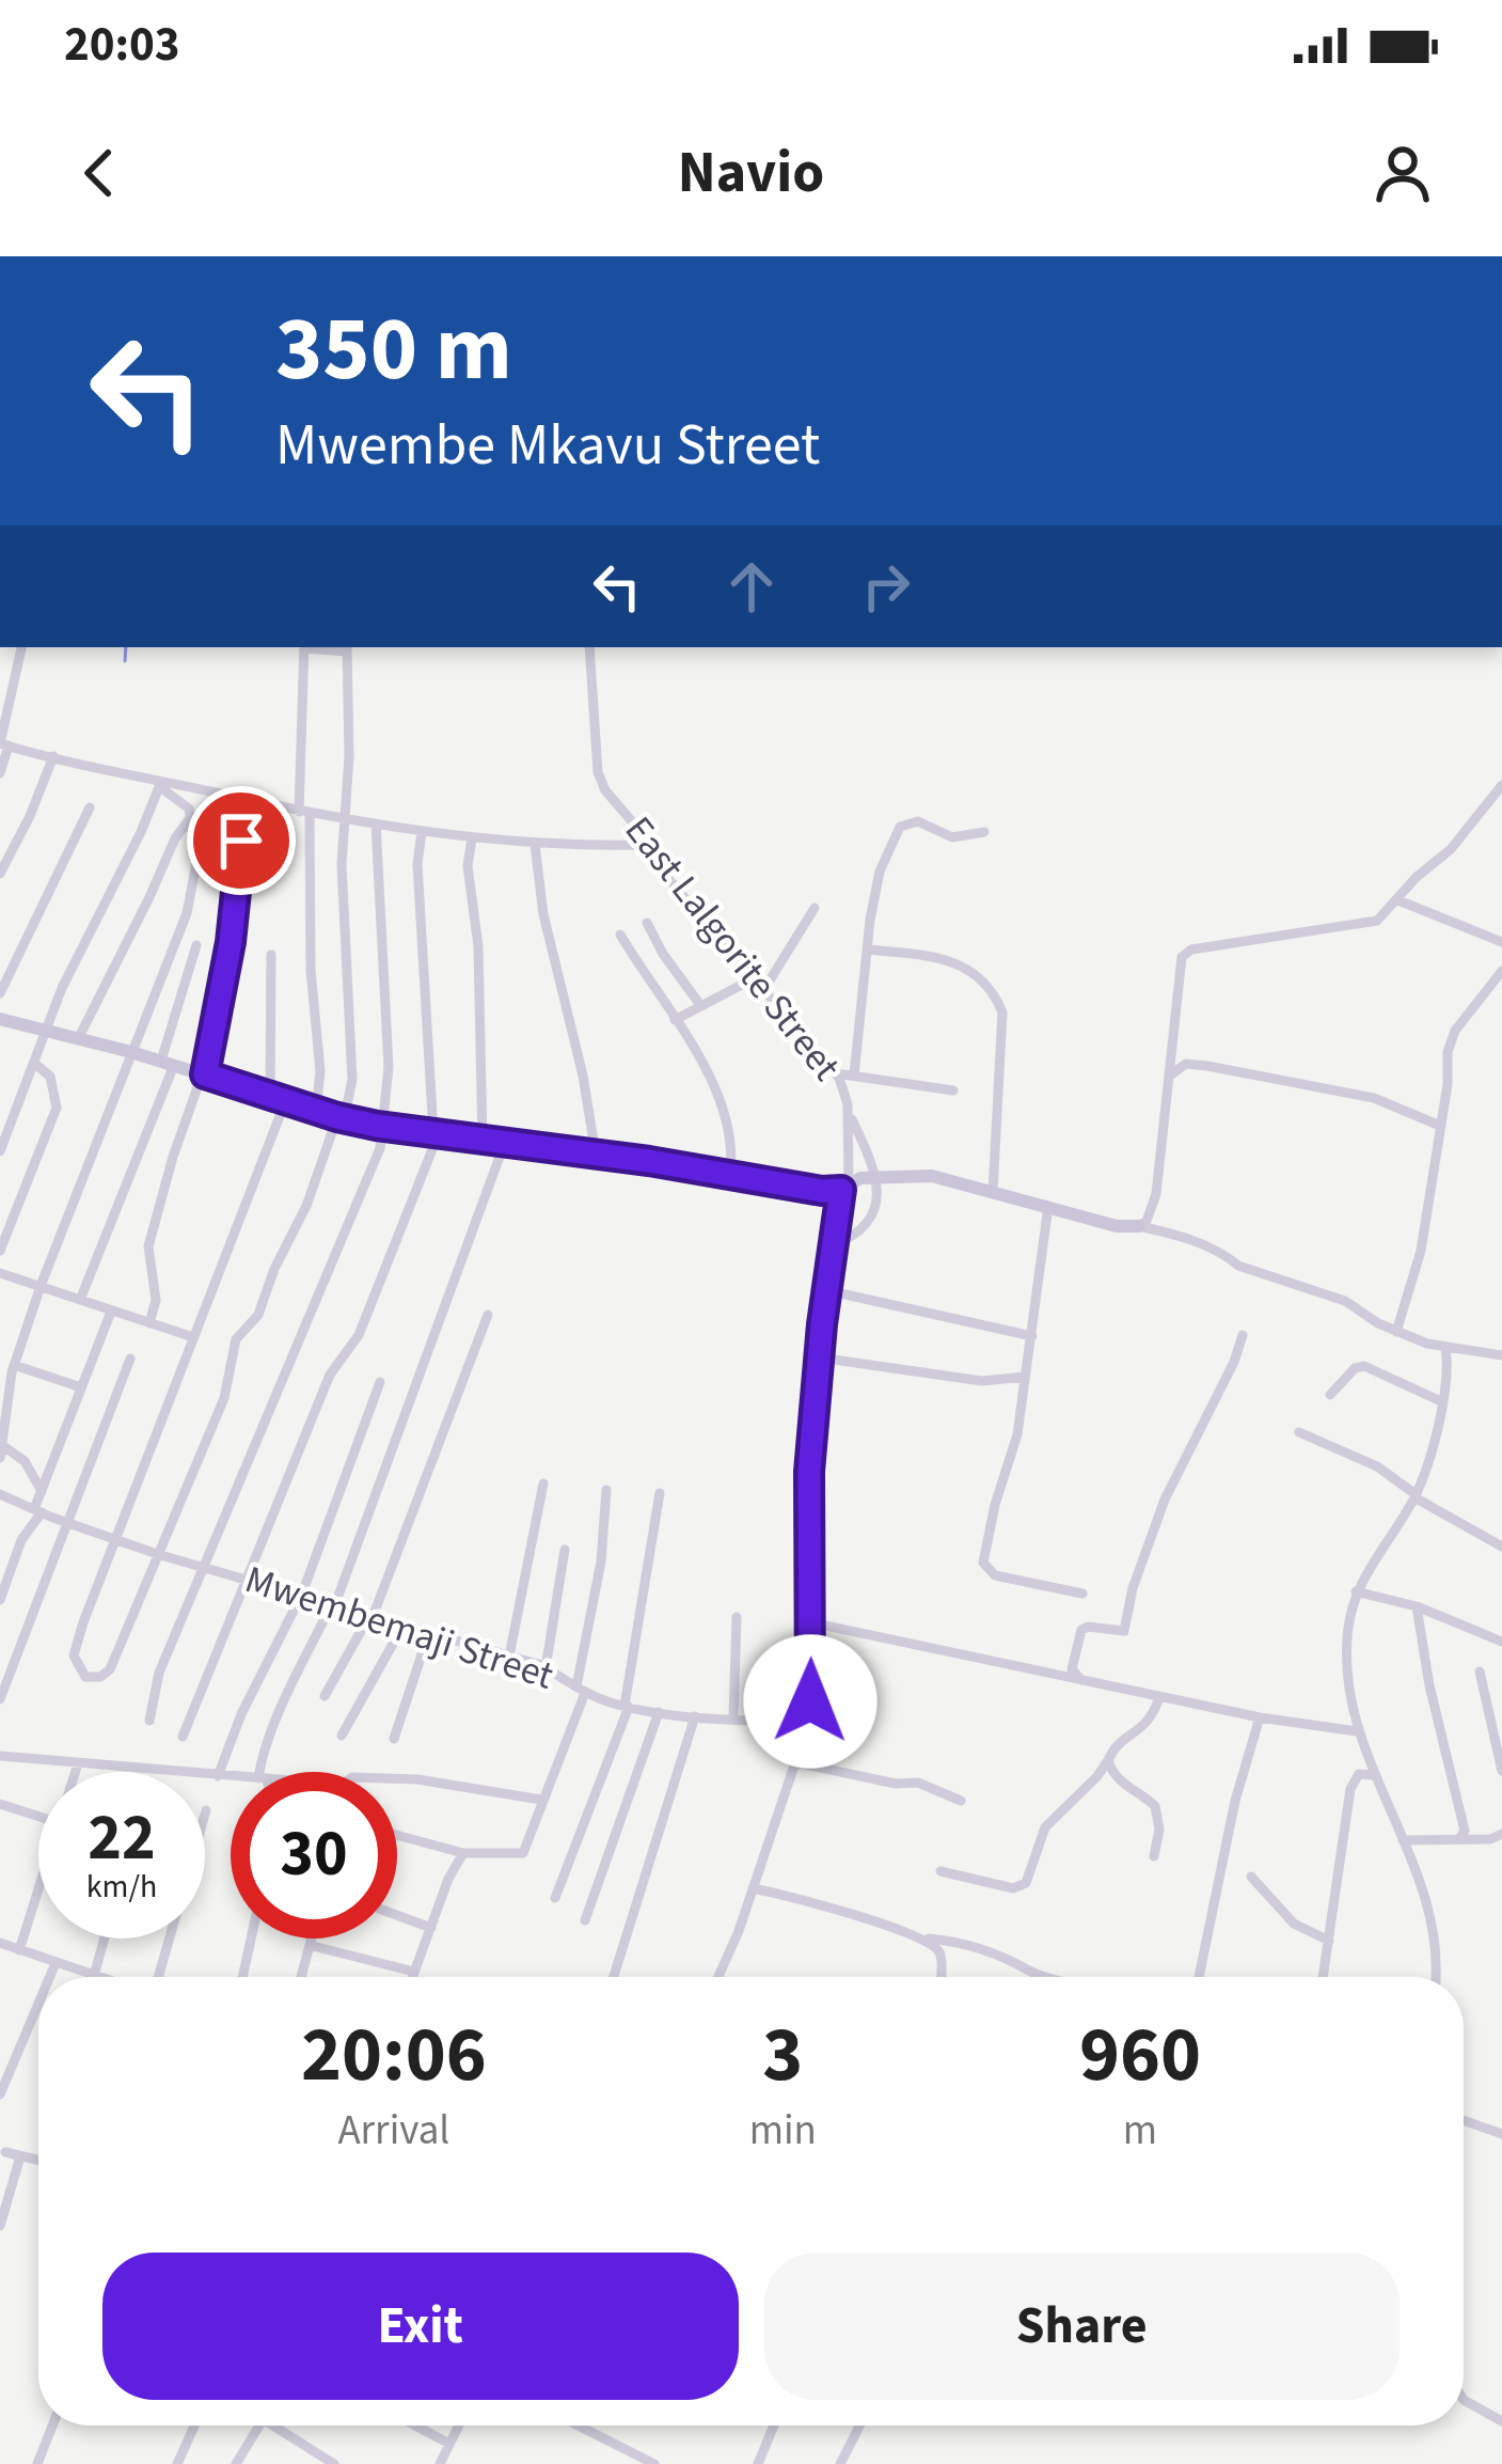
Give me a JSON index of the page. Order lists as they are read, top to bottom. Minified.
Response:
{"streets":{"street":["East Lalgorite Street","Mwembemaji Street"]},"crossings":[["East Lalgorite Street","Mwembemaji Street"]],"page":{"status":"20:03","header":"Navio","turn":["350 m","Mwembe Mkavu Street"],"speed":"22 km/h","limit":"30","eta":["20:06","Arrival","3","min","960","m"],"buttons":["Exit","Share"]}}
